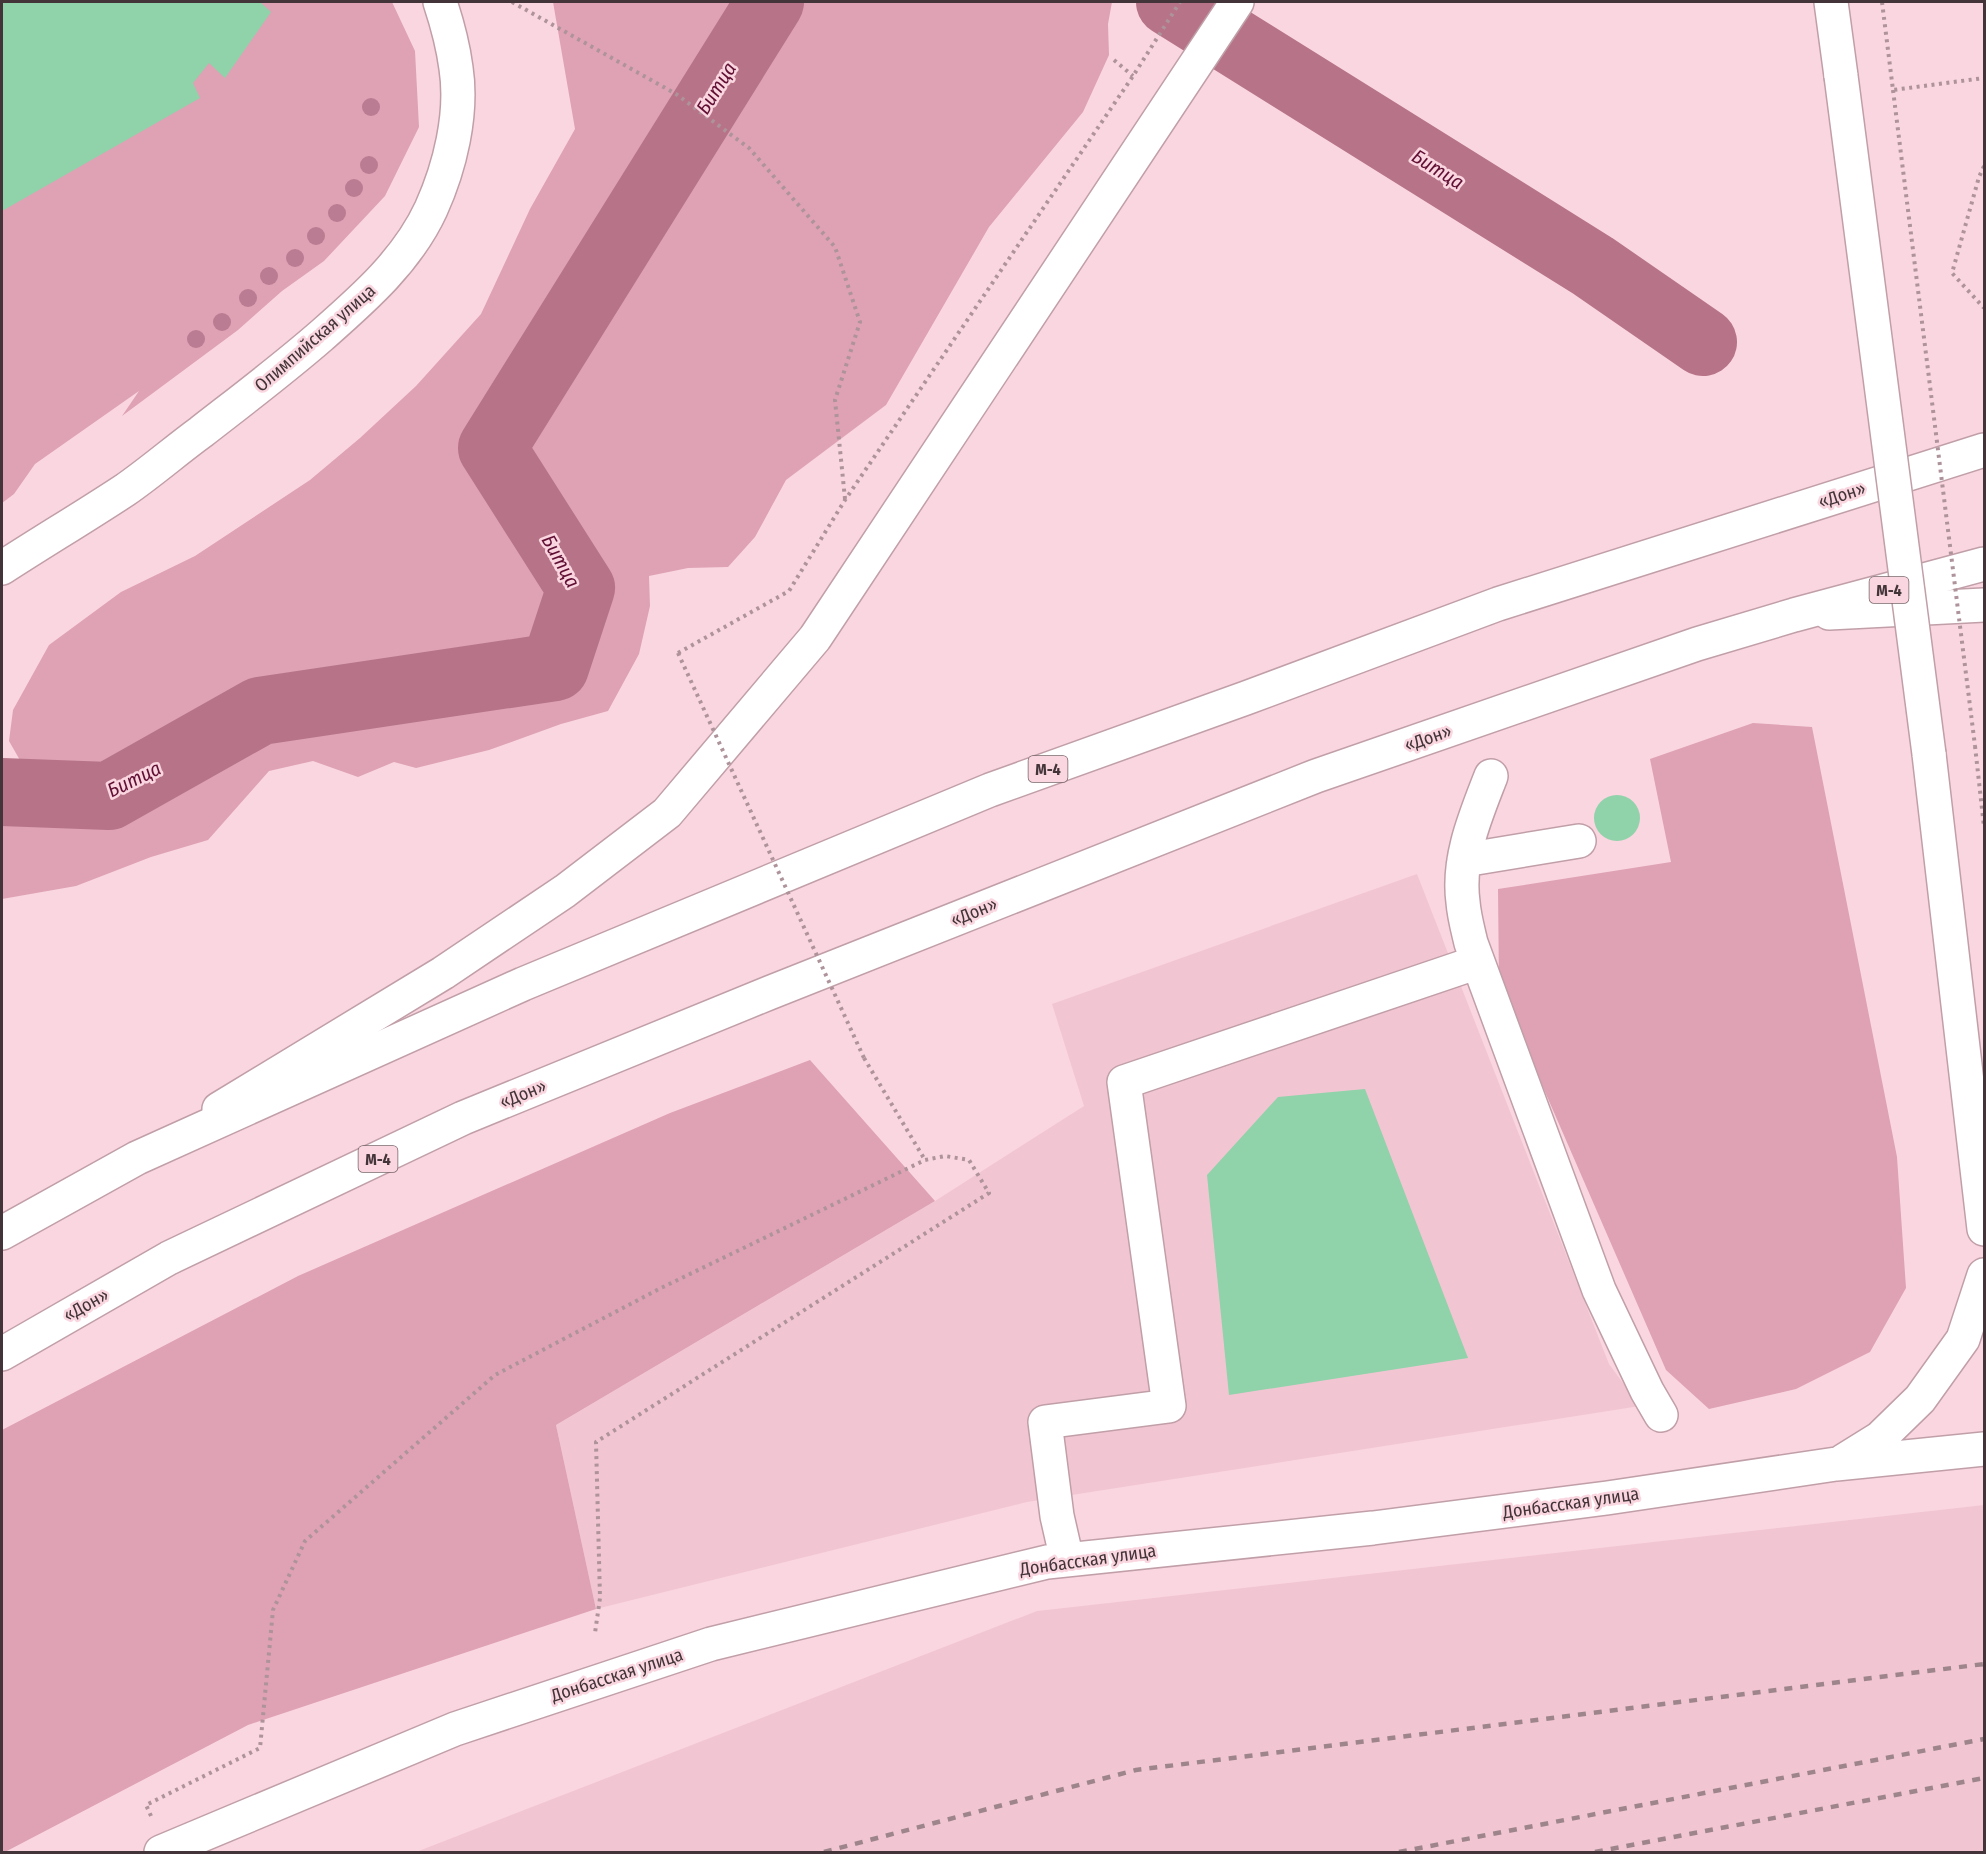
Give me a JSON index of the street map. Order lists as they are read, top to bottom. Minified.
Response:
{"streets":{"main road":["Олимпийская улица","«Дон»","М-4","Донбасская улица"]},"water":["Битца"]}
